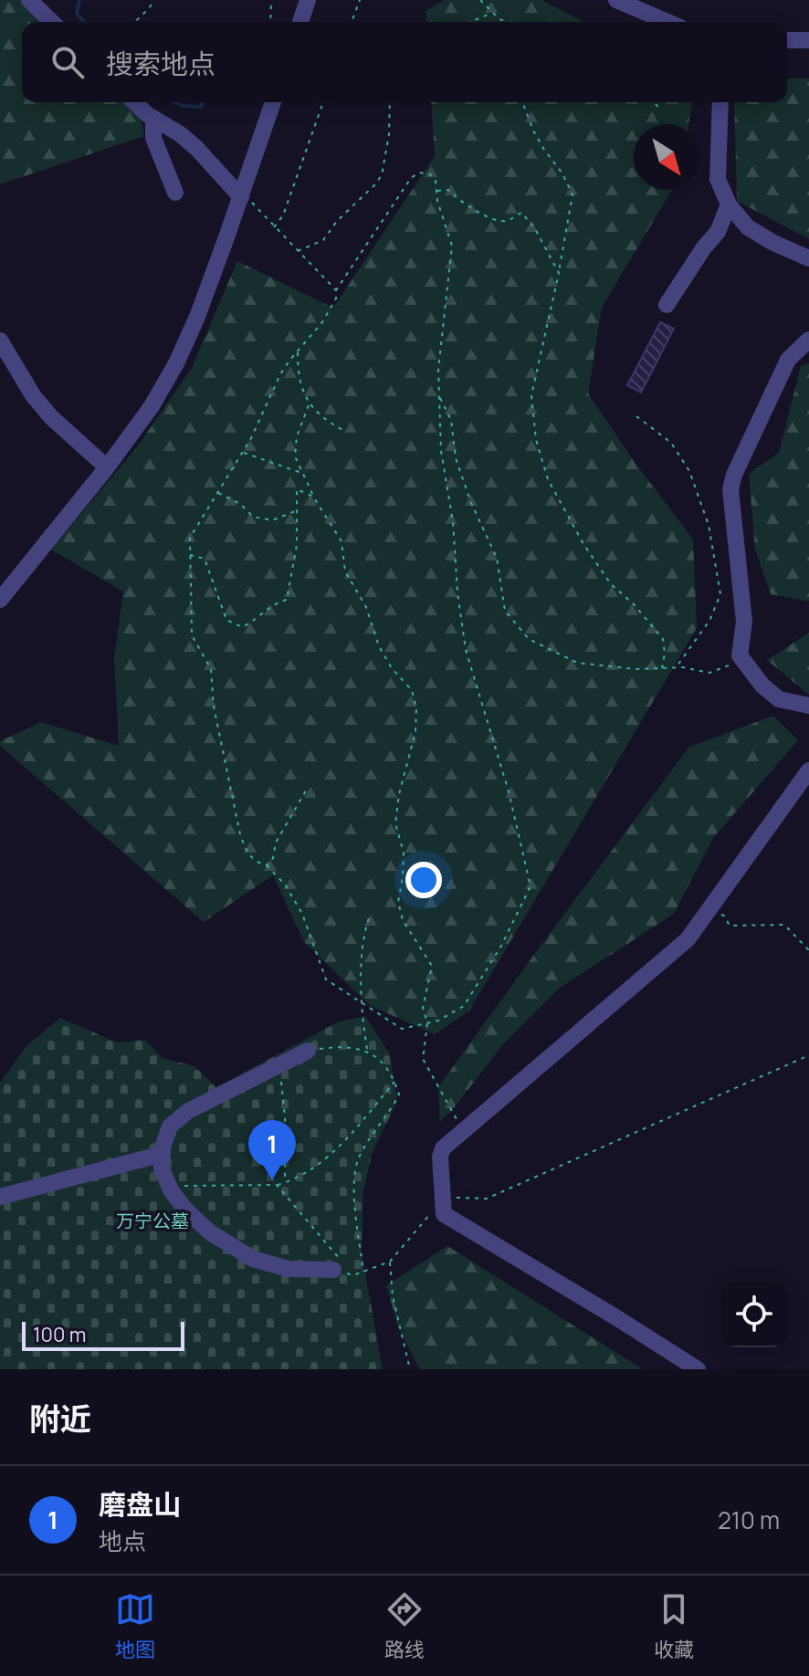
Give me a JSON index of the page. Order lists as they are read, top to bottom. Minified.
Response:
{"parks":["万宁公墓"],"scale_bar":"100 m","north":"bottom right","page":{"search":"搜索地点","pins":"1","scale":"100 m","heading":"附近","list":[{"mark":"1","name":"磨盘山","note":"地点","value":"210 m"}],"nav":["地图","路线","收藏"]}}
